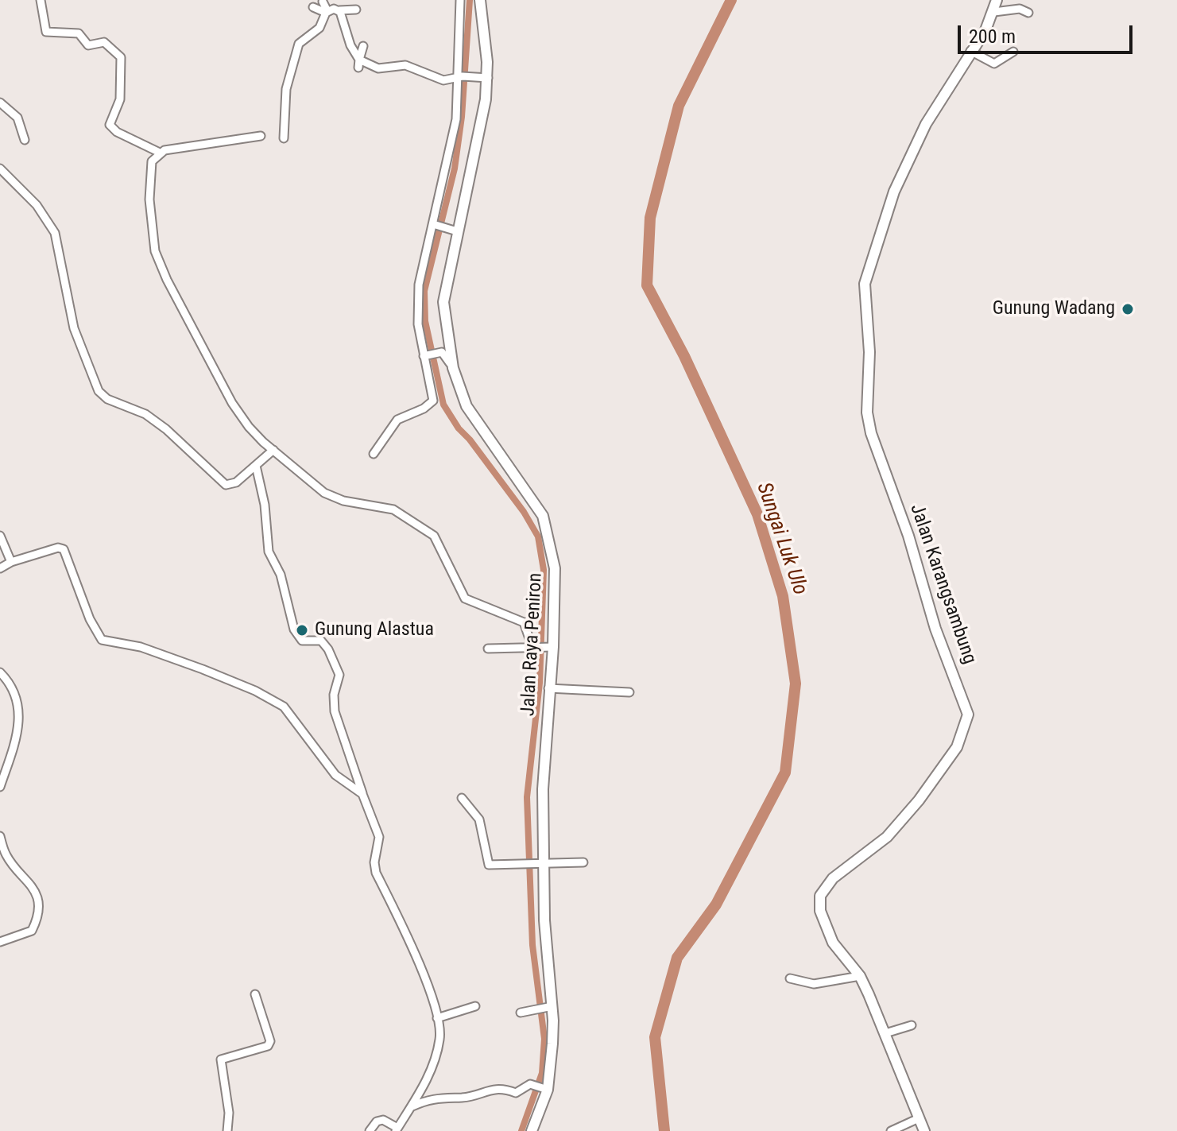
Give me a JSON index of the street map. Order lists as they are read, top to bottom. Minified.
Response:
{"streets":{"main road":["Jalan Karangsambung","Jalan Raya Peniron"]},"water":["Sungai Luk Ulo"],"places":["Gunung Wadang","Gunung Alastua"],"scale_bar":"200 m"}
